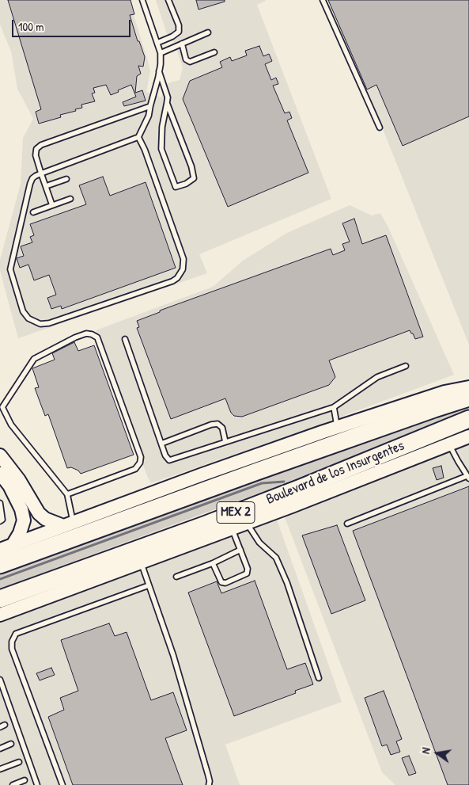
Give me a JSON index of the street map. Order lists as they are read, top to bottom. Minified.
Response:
{"streets":{"highway":["Boulevard de los Insurgentes","MEX 2"]},"scale_bar":"100 m","north":"left"}
